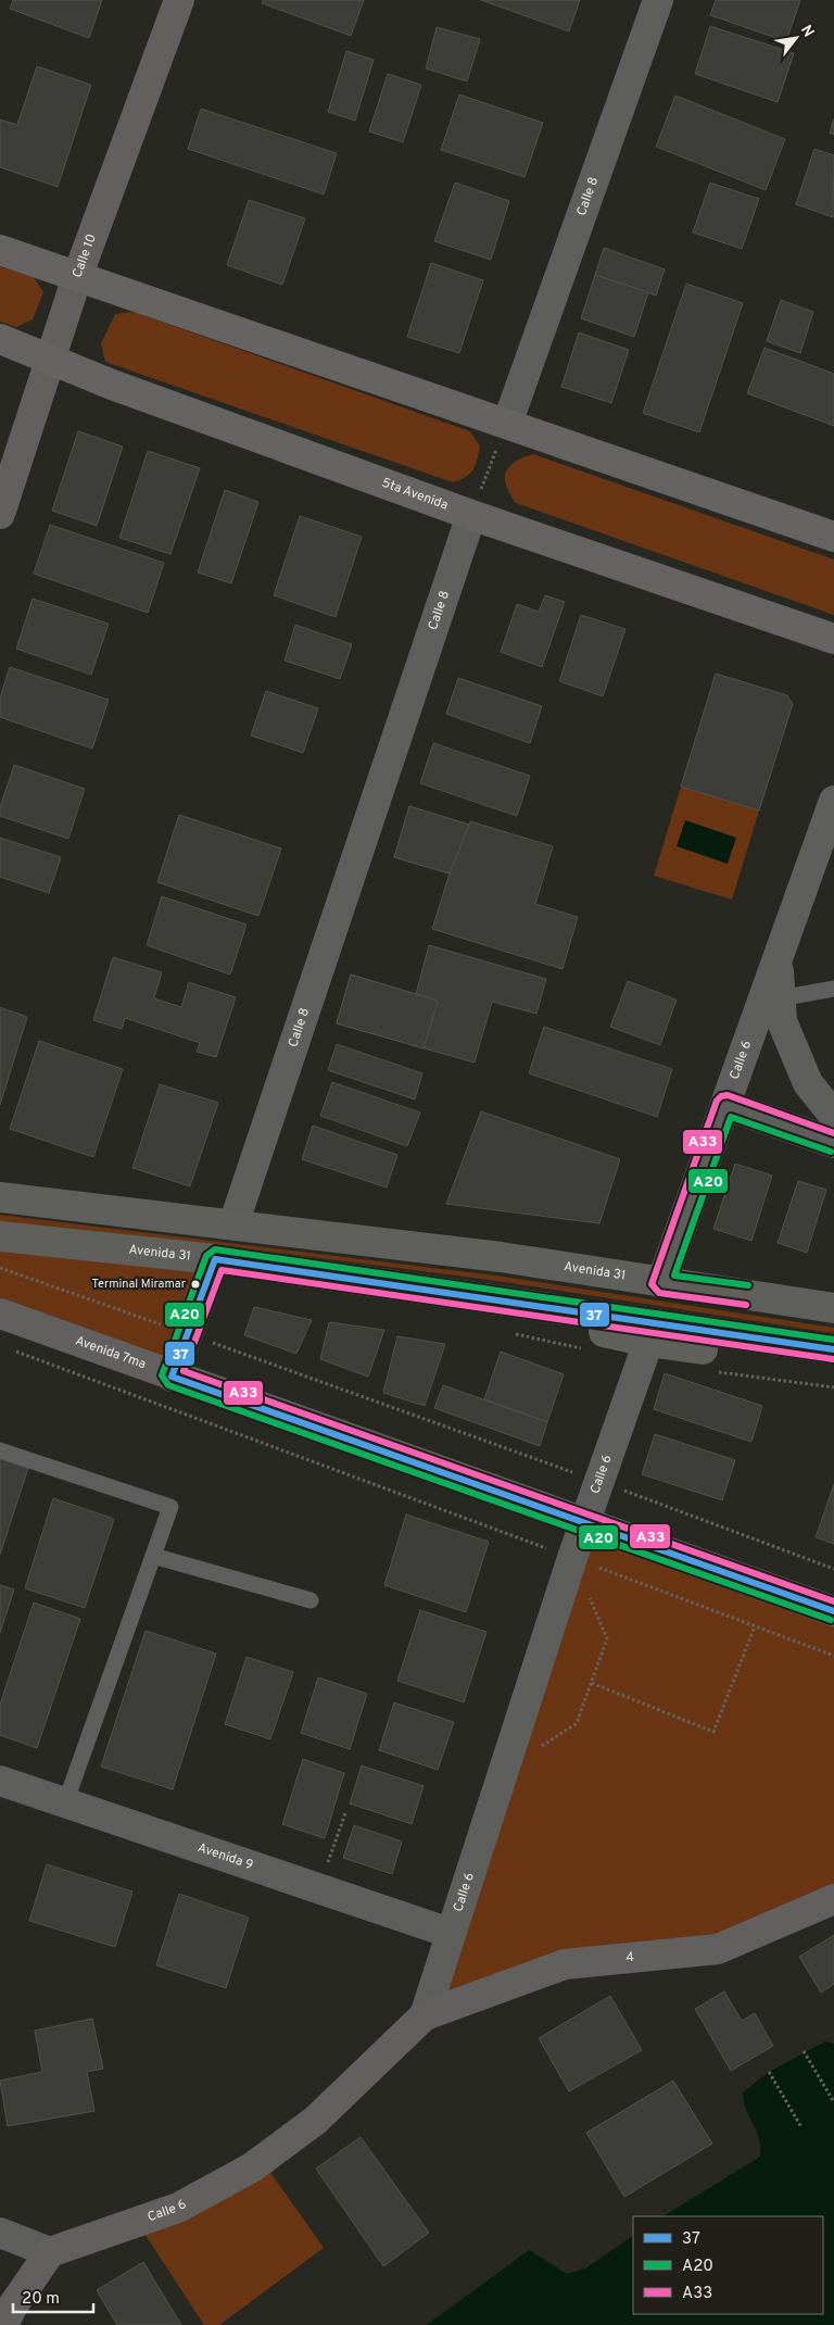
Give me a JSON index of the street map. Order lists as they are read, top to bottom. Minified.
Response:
{"streets":{"highway":["5ta Avenida"],"main road":["Avenida 31"],"street":["Calle 8","Calle 10","Calle 6","Avenida 7ma","Avenida 9","4"]},"crossings":[["Calle 8","5ta Avenida"],["Calle 8","Avenida 31"],["Calle 10","5ta Avenida"],["Calle 6","Avenida 31"],["Calle 6","Avenida 7ma"],["Calle 6","Avenida 9"],["Calle 6","4"]],"places":["Terminal Miramar"],"lines":["transit line A33","transit line A20","transit line 37"],"legend":["37","A20","A33"],"scale_bar":"20 m","north":"top right"}
